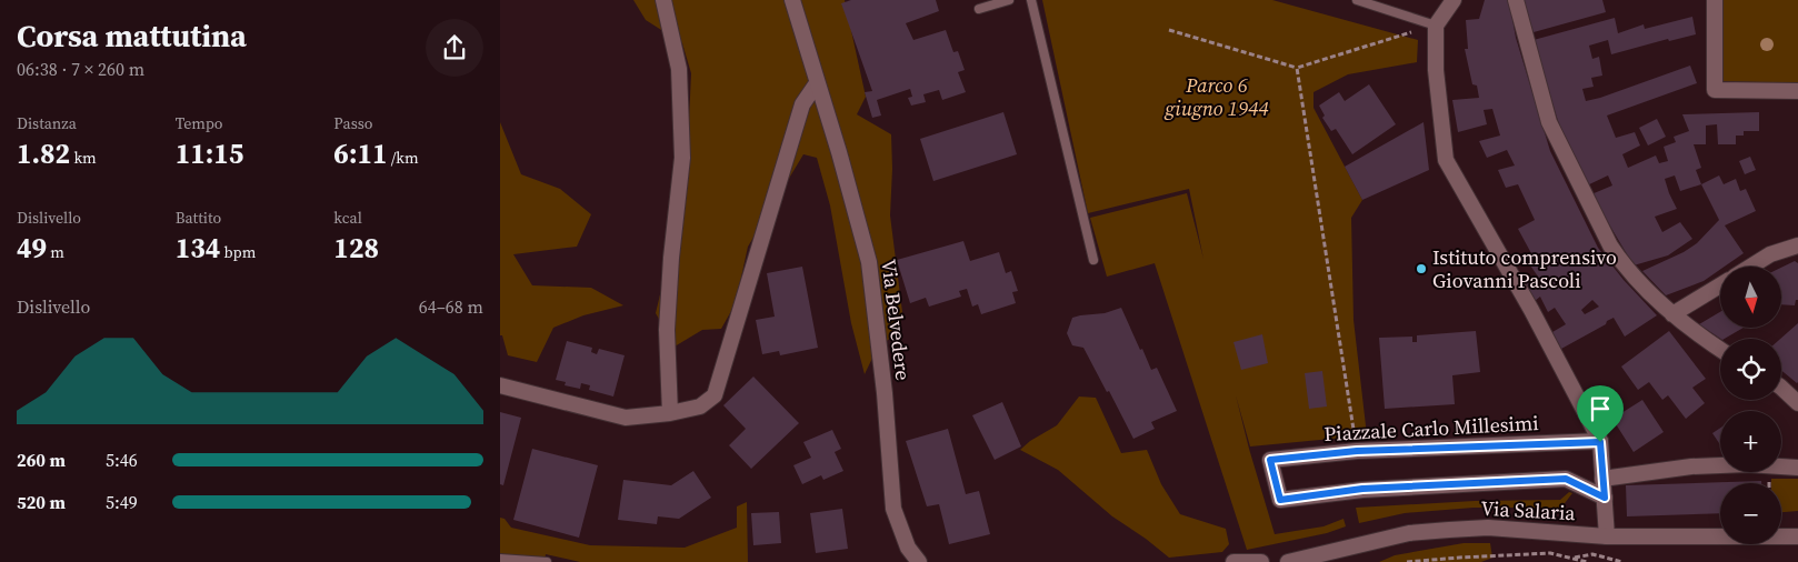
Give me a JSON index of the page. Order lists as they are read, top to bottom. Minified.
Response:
{"streets":{"street":["Via Belvedere","Piazzale Carlo Millesimi","Via Salaria"]},"parks":["Parco 6 giugno 1944"],"places":["Istituto comprensivo Giovanni Pascoli"],"north":"bottom","page":{"heading":["Corsa mattutina","06:38 · 7 × 260 m"],"stats":[["Distanza","1.82 km"],["Tempo","11:15"],["Passo","6:11 /km"],["Dislivello","49 m"],["Battito","134 bpm"],["kcal","128"]],"map_buttons":["+","−"],"chart":["Dislivello","64–68 m"],"list":[{"name":"260 m","note":"5:46"},{"name":"520 m","note":"5:49"}]}}
